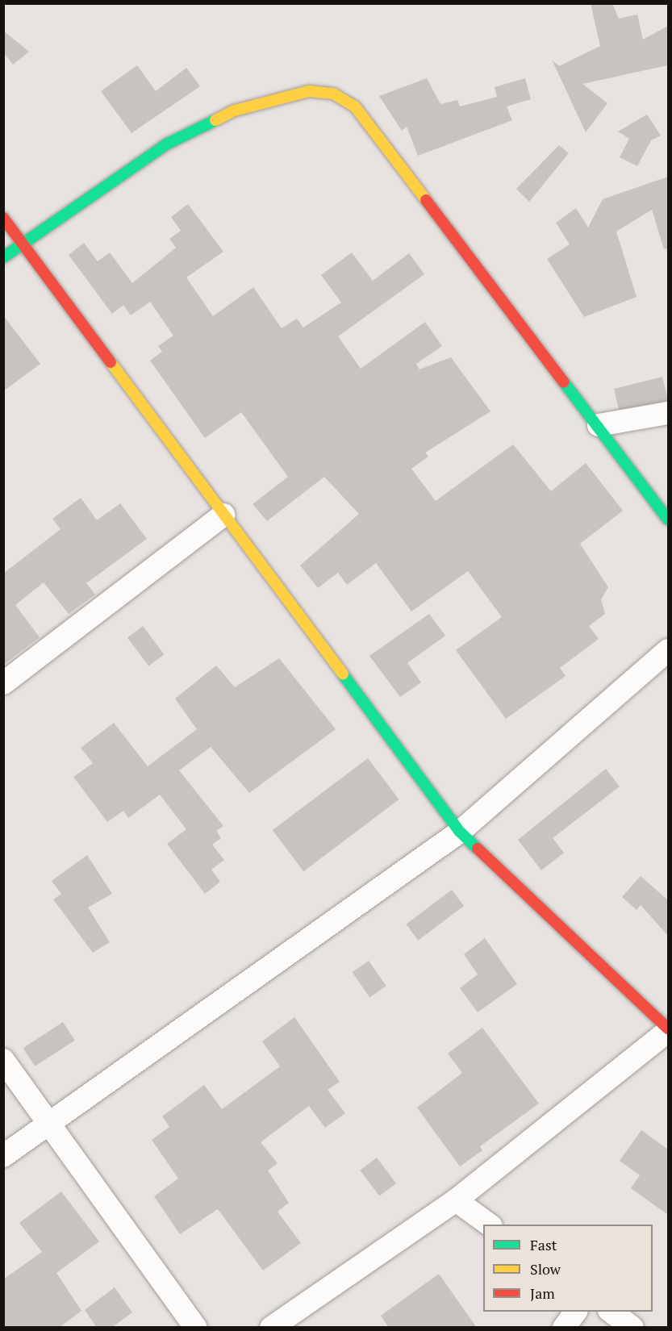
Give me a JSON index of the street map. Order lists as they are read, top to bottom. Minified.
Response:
{"legend":["Fast","Slow","Jam"]}
